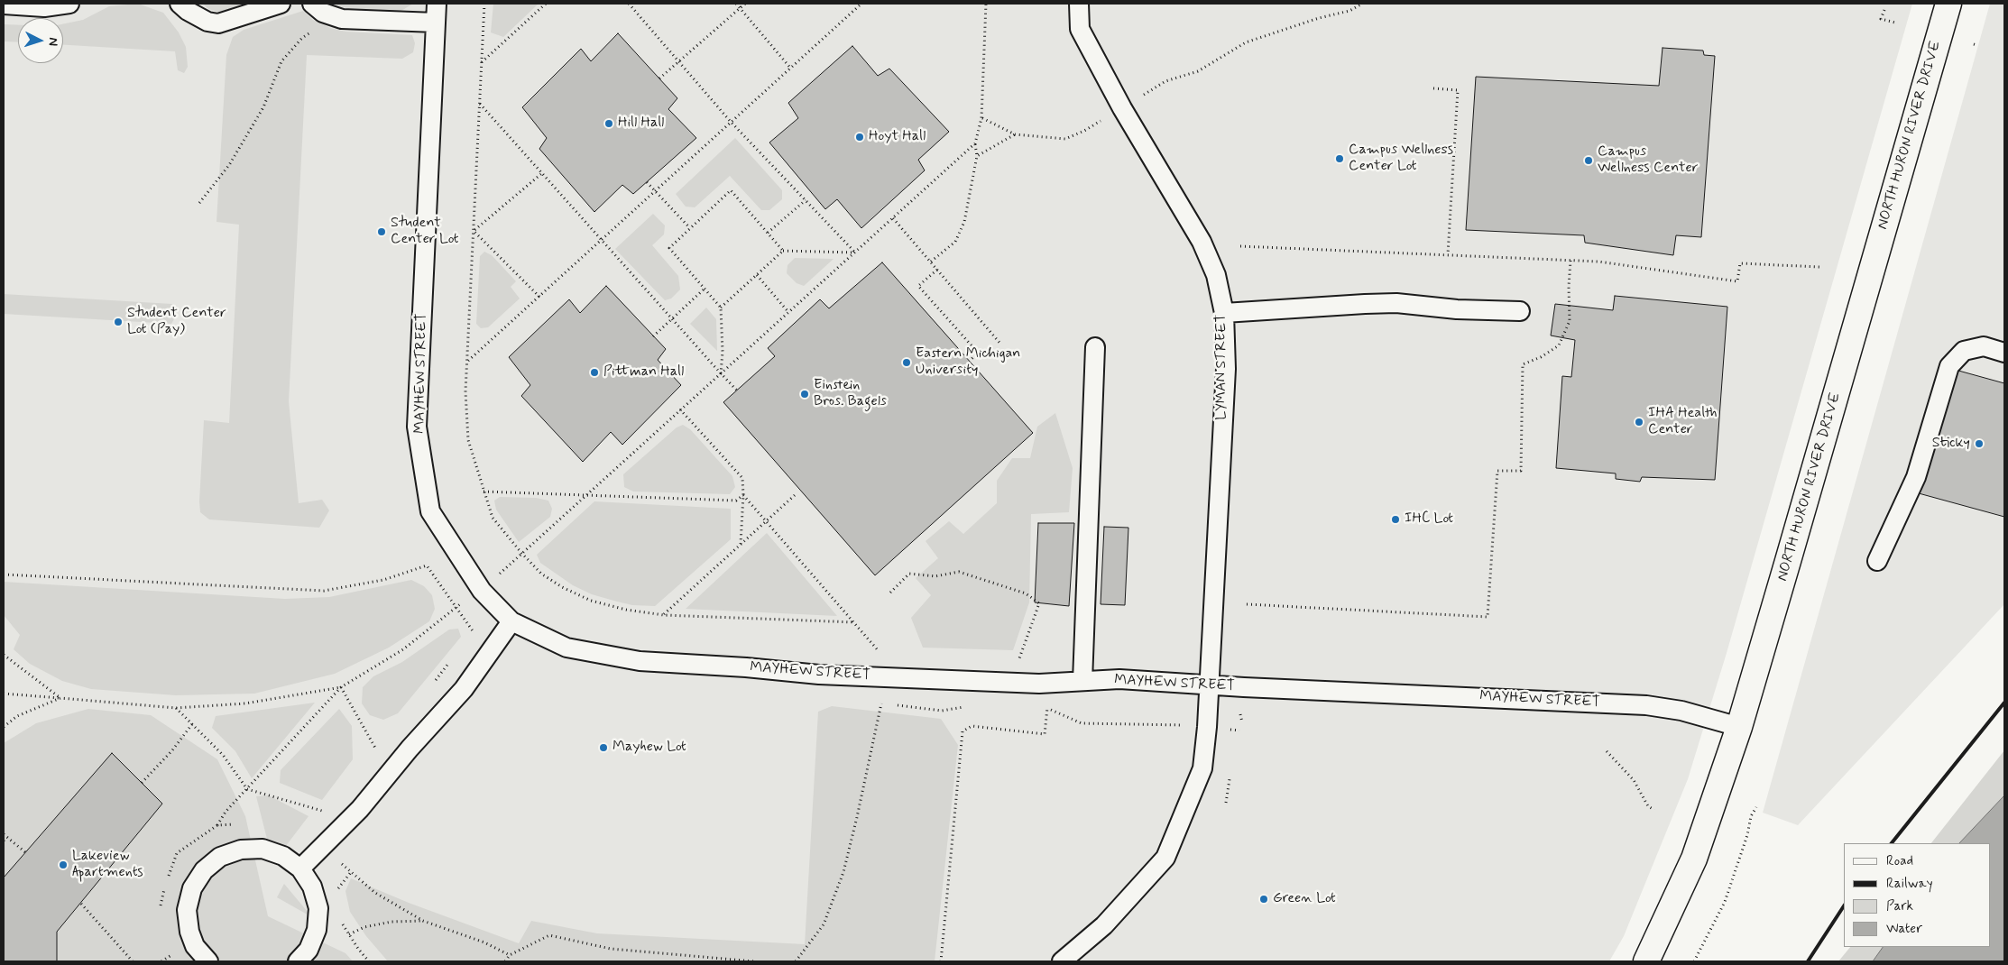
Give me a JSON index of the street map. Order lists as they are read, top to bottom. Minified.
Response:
{"streets":{"main road":["NORTH HURON RIVER DRIVE"],"lane":["LYMAN STREET","MAYHEW STREET"]},"crossings":[["NORTH HURON RIVER DRIVE","MAYHEW STREET"],["LYMAN STREET","MAYHEW STREET"]],"places":["Hill Hall","Hoyt Hall","Campus Wellness Center Lot","Campus Wellness Center","Student Center Lot","Student Center Lot (Pay)","Eastern Michigan University","Pittman Hall","Einstein Bros. Bagels","IHA Health Center","Sticky","IHC Lot","Mayhew Lot","Lakeview Apartments","Green Lot"],"legend":["Road","Railway","Park","Water"],"north":"right"}
